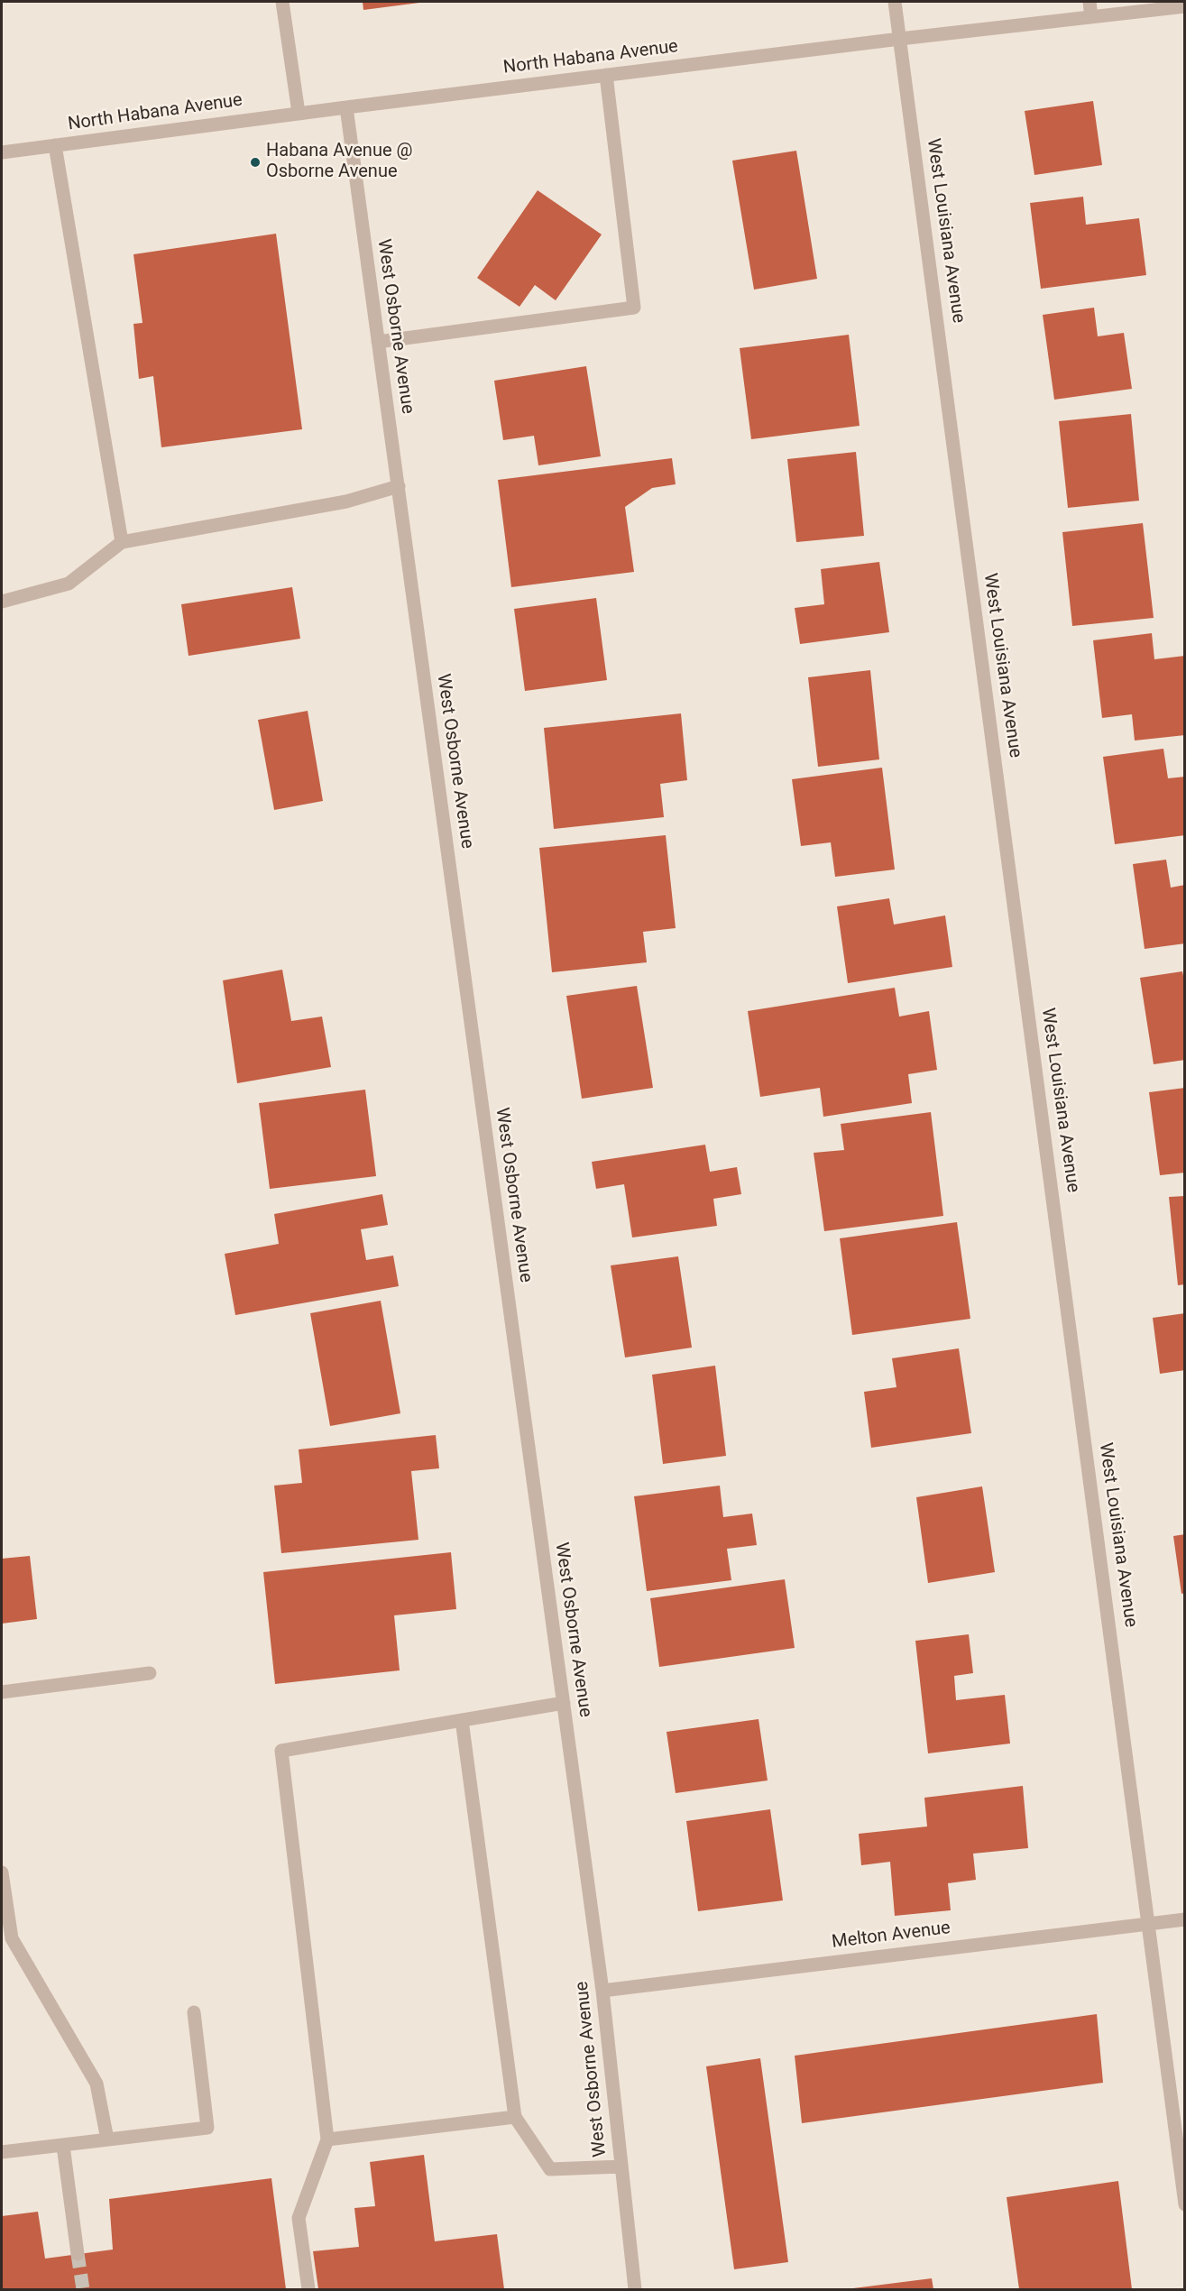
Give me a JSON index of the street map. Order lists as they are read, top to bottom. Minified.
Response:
{"streets":{"street":["North Habana Avenue","West Louisiana Avenue","West Osborne Avenue","Melton Avenue"]},"crossings":[["North Habana Avenue","West Louisiana Avenue"],["North Habana Avenue","West Osborne Avenue"],["West Louisiana Avenue","Melton Avenue"],["West Osborne Avenue","Melton Avenue"]],"places":["Habana Avenue @ Osborne Avenue"]}
